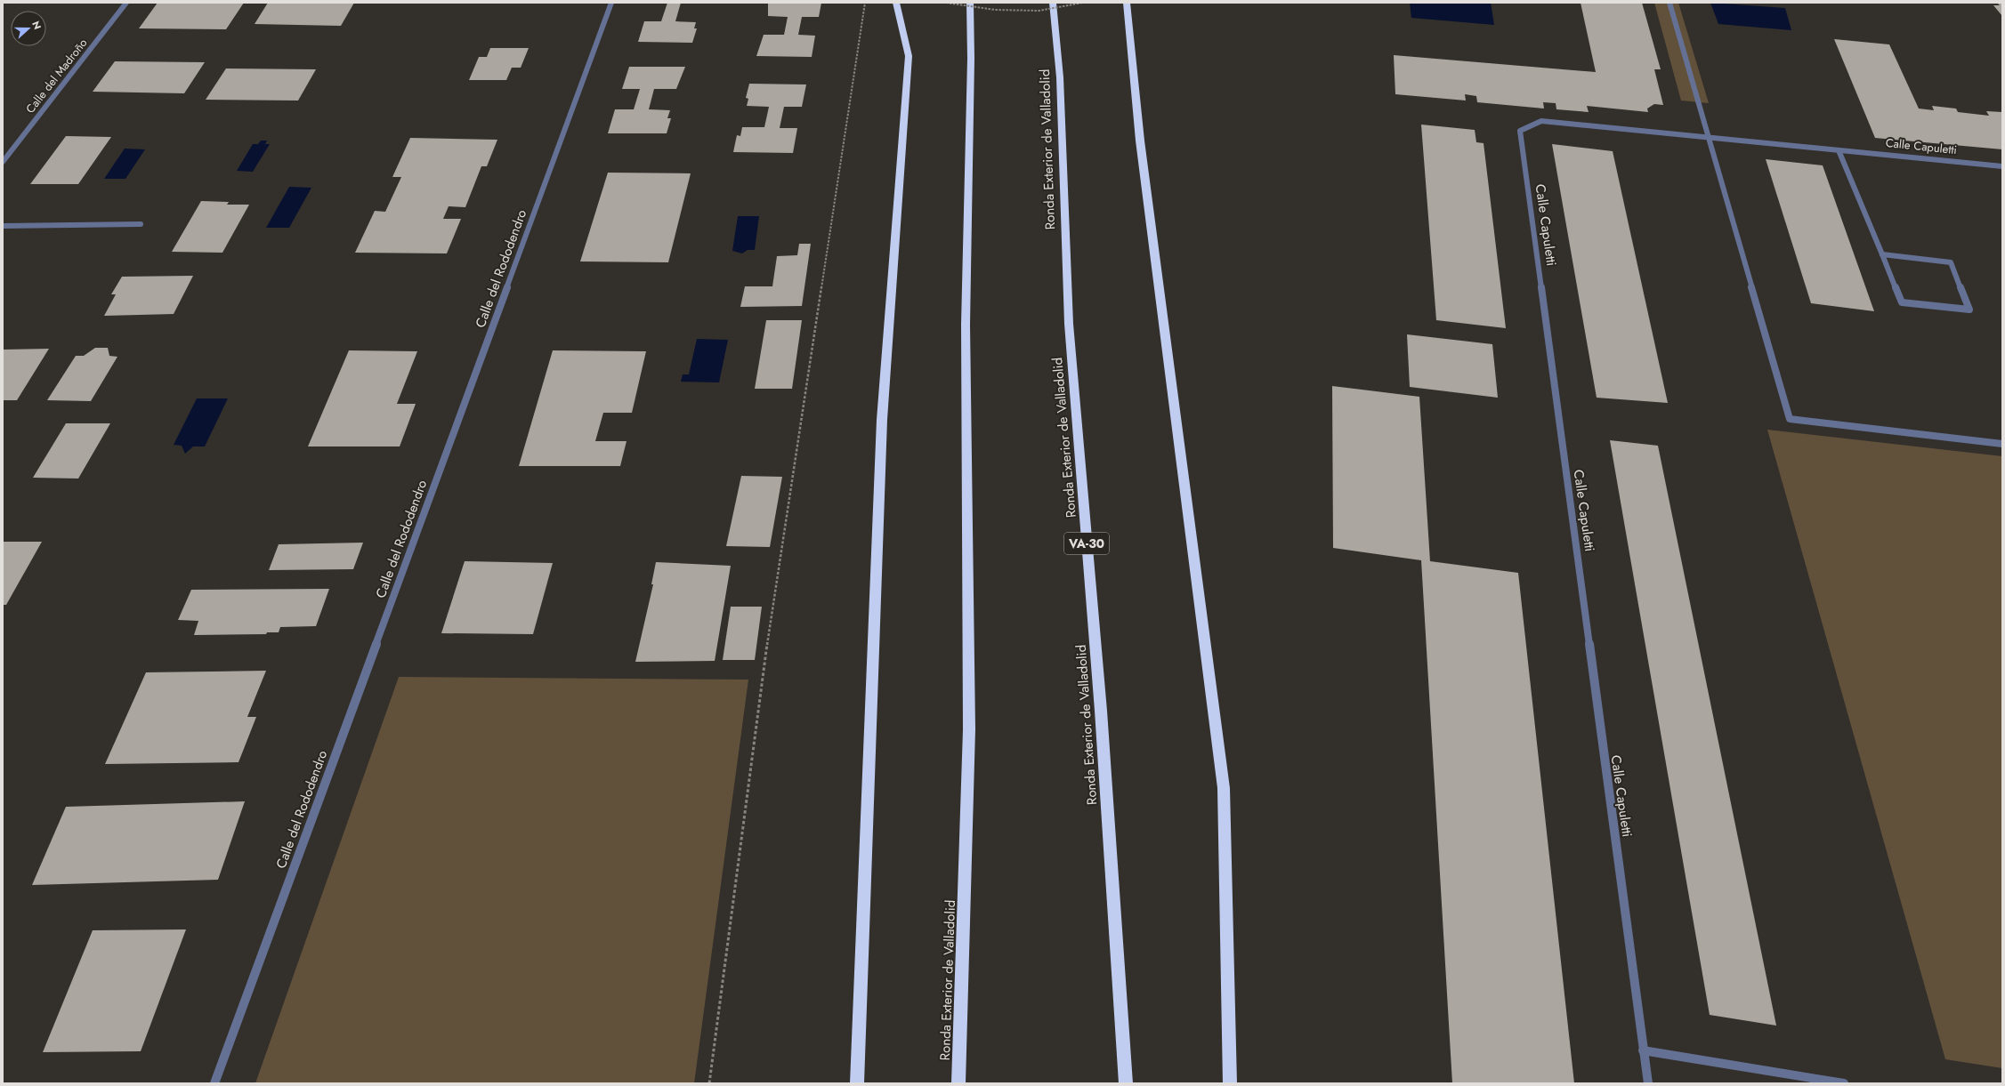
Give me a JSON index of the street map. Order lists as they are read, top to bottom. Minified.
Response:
{"streets":{"highway":["Ronda Exterior de Valladolid","VA-30"],"street":["Calle del Madroño","Calle Capuletti","Calle del Rododendro"]},"north":"right"}
